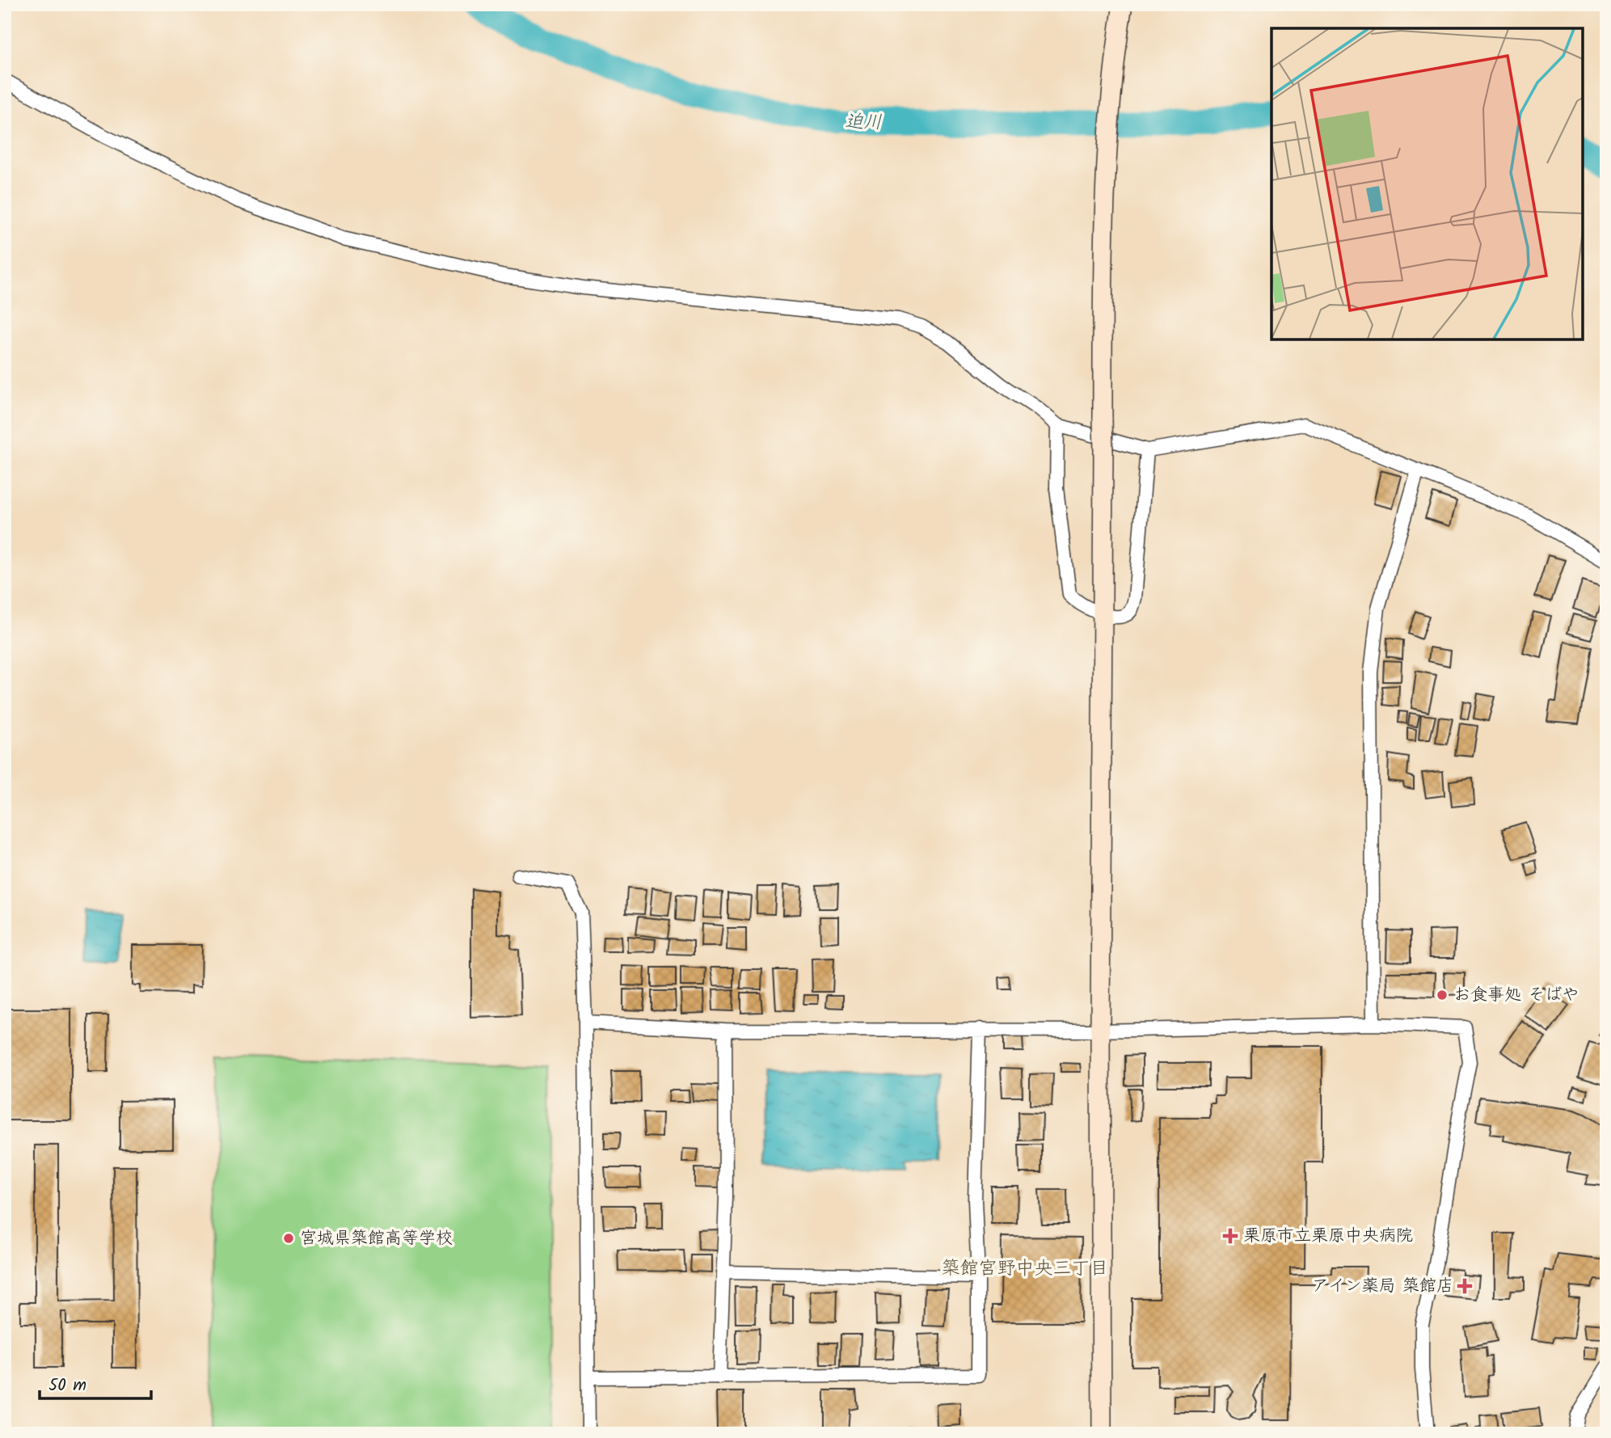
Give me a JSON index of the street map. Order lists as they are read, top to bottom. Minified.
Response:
{"districts":["築館宮野中央三丁目"],"water":["迫川"],"places":{"other":["お食事処 そばや","宮城県築館高等学校"],"health":["栗原市立栗原中央病院","アイン薬局 築館店"]},"scale_bar":"50 m"}
